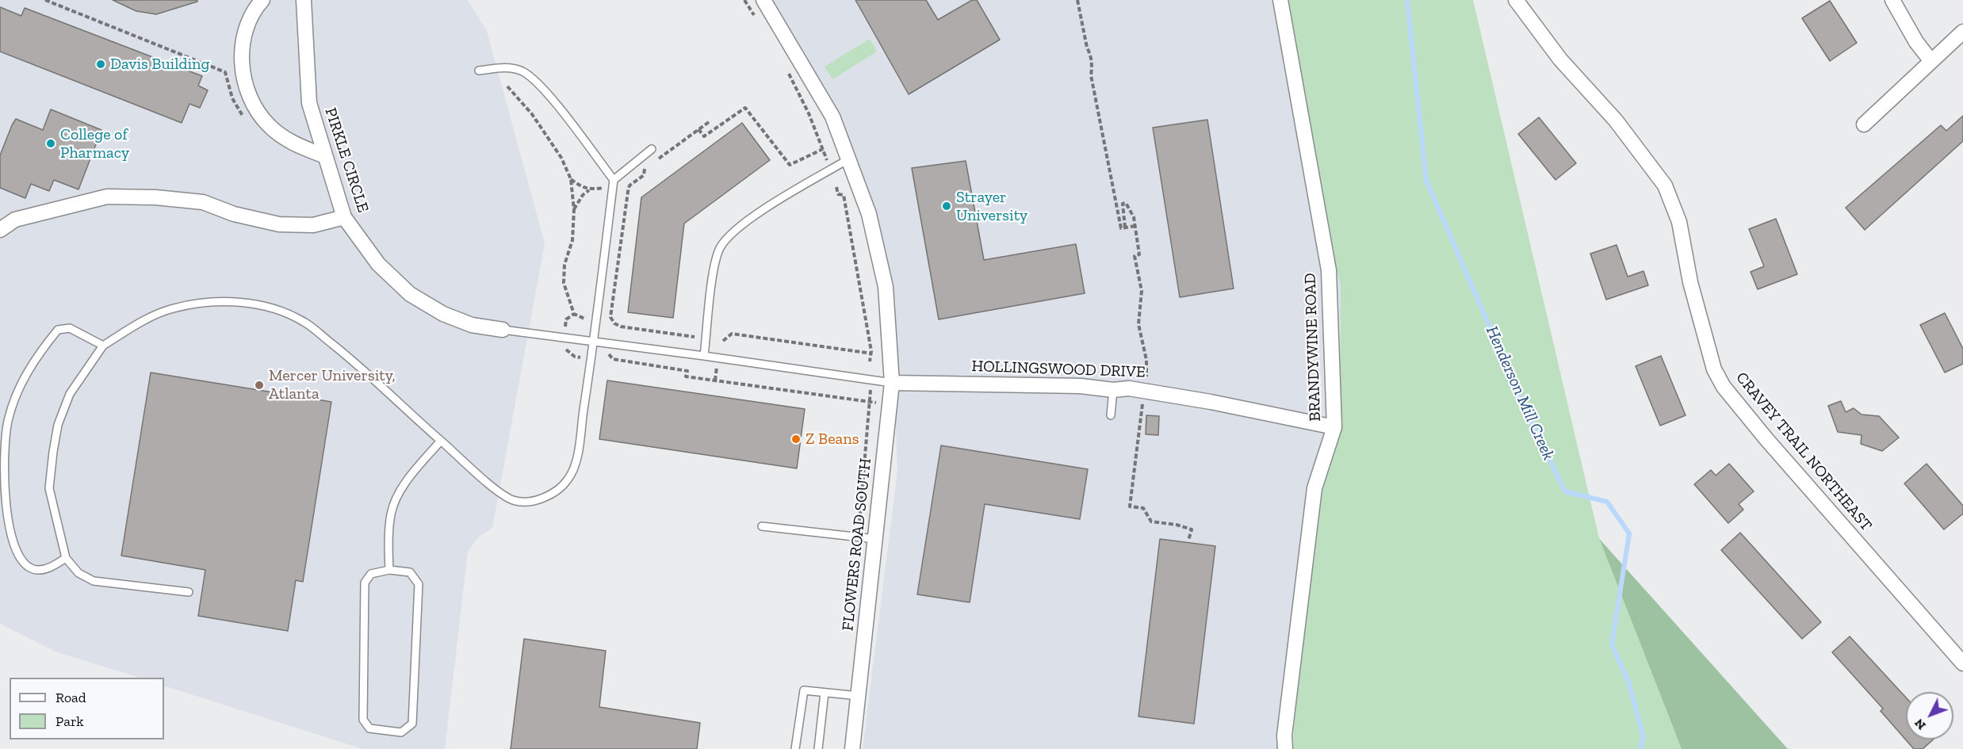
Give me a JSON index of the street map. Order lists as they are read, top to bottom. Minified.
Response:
{"streets":{"street":["PIRKLE CIRCLE","BRANDYWINE ROAD","HOLLINGSWOOD DRIVE","CRAVEY TRAIL NORTHEAST","FLOWERS ROAD SOUTH"]},"crossings":[["BRANDYWINE ROAD","HOLLINGSWOOD DRIVE"],["HOLLINGSWOOD DRIVE","FLOWERS ROAD SOUTH"]],"water":["Henderson Mill Creek"],"places":["Davis Building","College of Pharmacy","Strayer University","Mercer University, Atlanta","Z Beans"],"legend":["Road","Park"],"north":"bottom left"}
